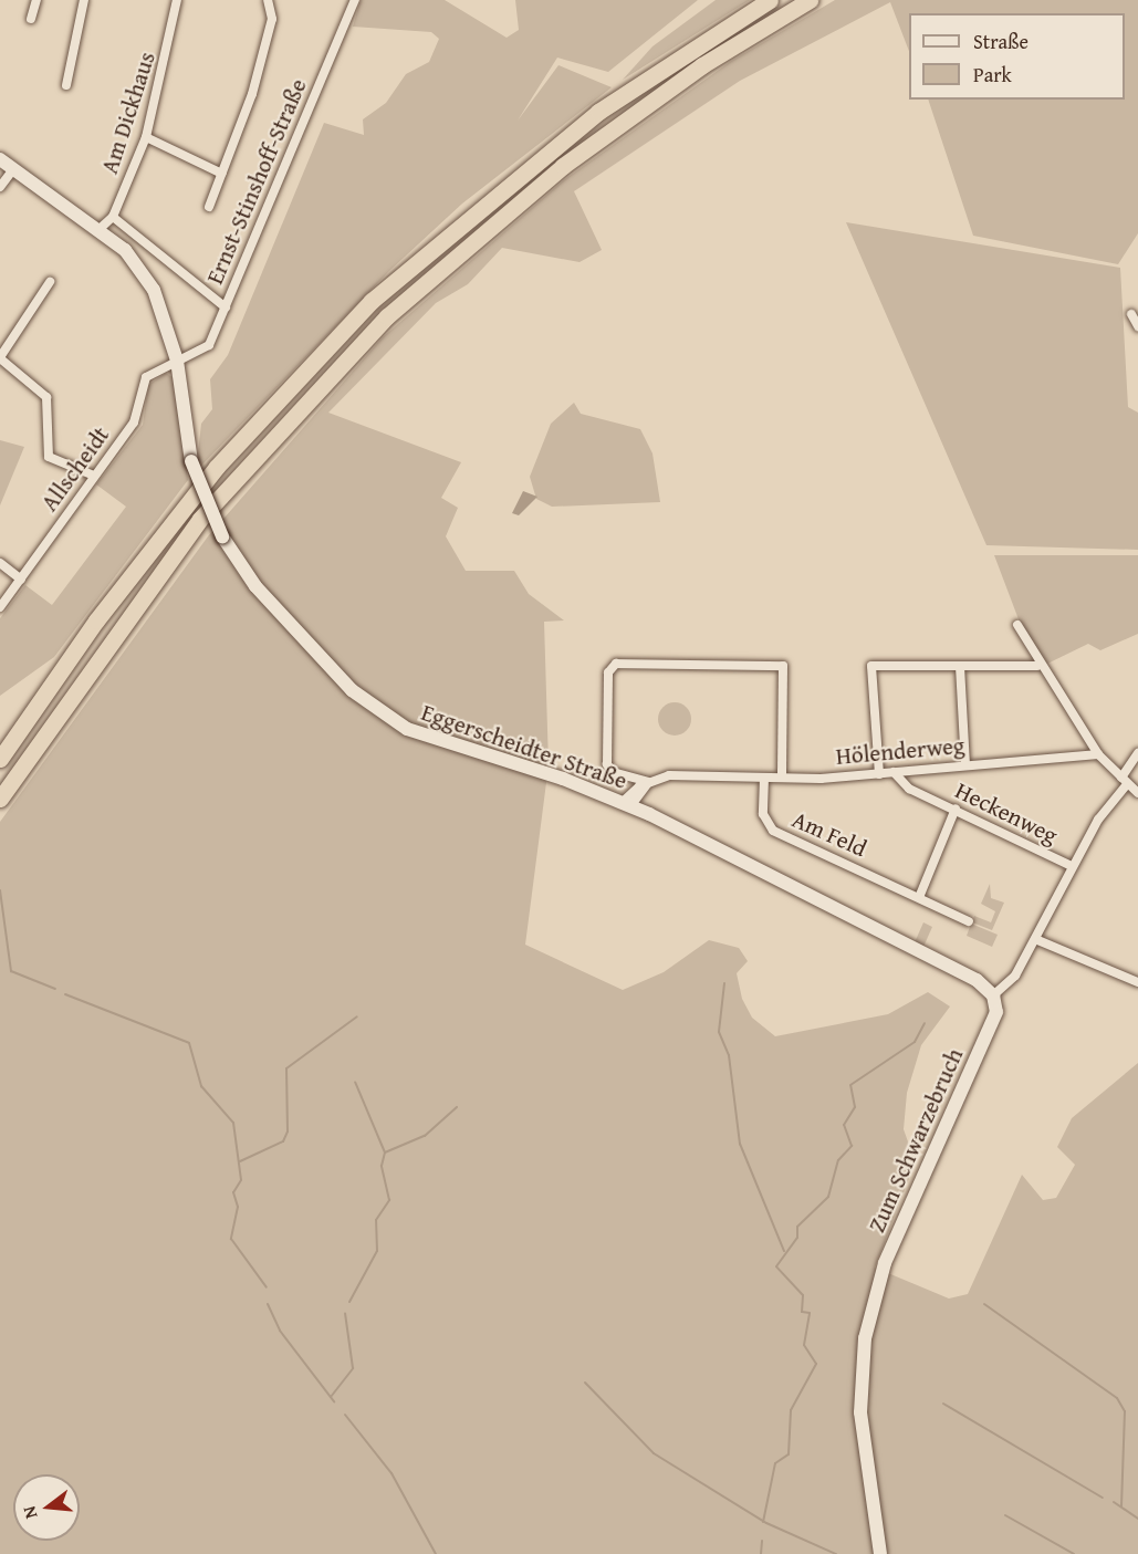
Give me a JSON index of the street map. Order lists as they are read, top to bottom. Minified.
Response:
{"streets":{"street":["Am Dickhaus","Ernst-Stinshoff-Straße","Allscheidt","Eggerscheidter Straße","Hölenderweg","Heckenweg","Am Feld","Zum Schwarzebruch"]},"crossings":[["Am Dickhaus","Eggerscheidter Straße"],["Ernst-Stinshoff-Straße","Allscheidt"],["Ernst-Stinshoff-Straße","Eggerscheidter Straße"],["Allscheidt","Eggerscheidter Straße"],["Eggerscheidter Straße","Hölenderweg"],["Eggerscheidter Straße","Zum Schwarzebruch"],["Hölenderweg","Heckenweg"],["Hölenderweg","Am Feld"]],"legend":["Straße","Park"],"north":"left"}
